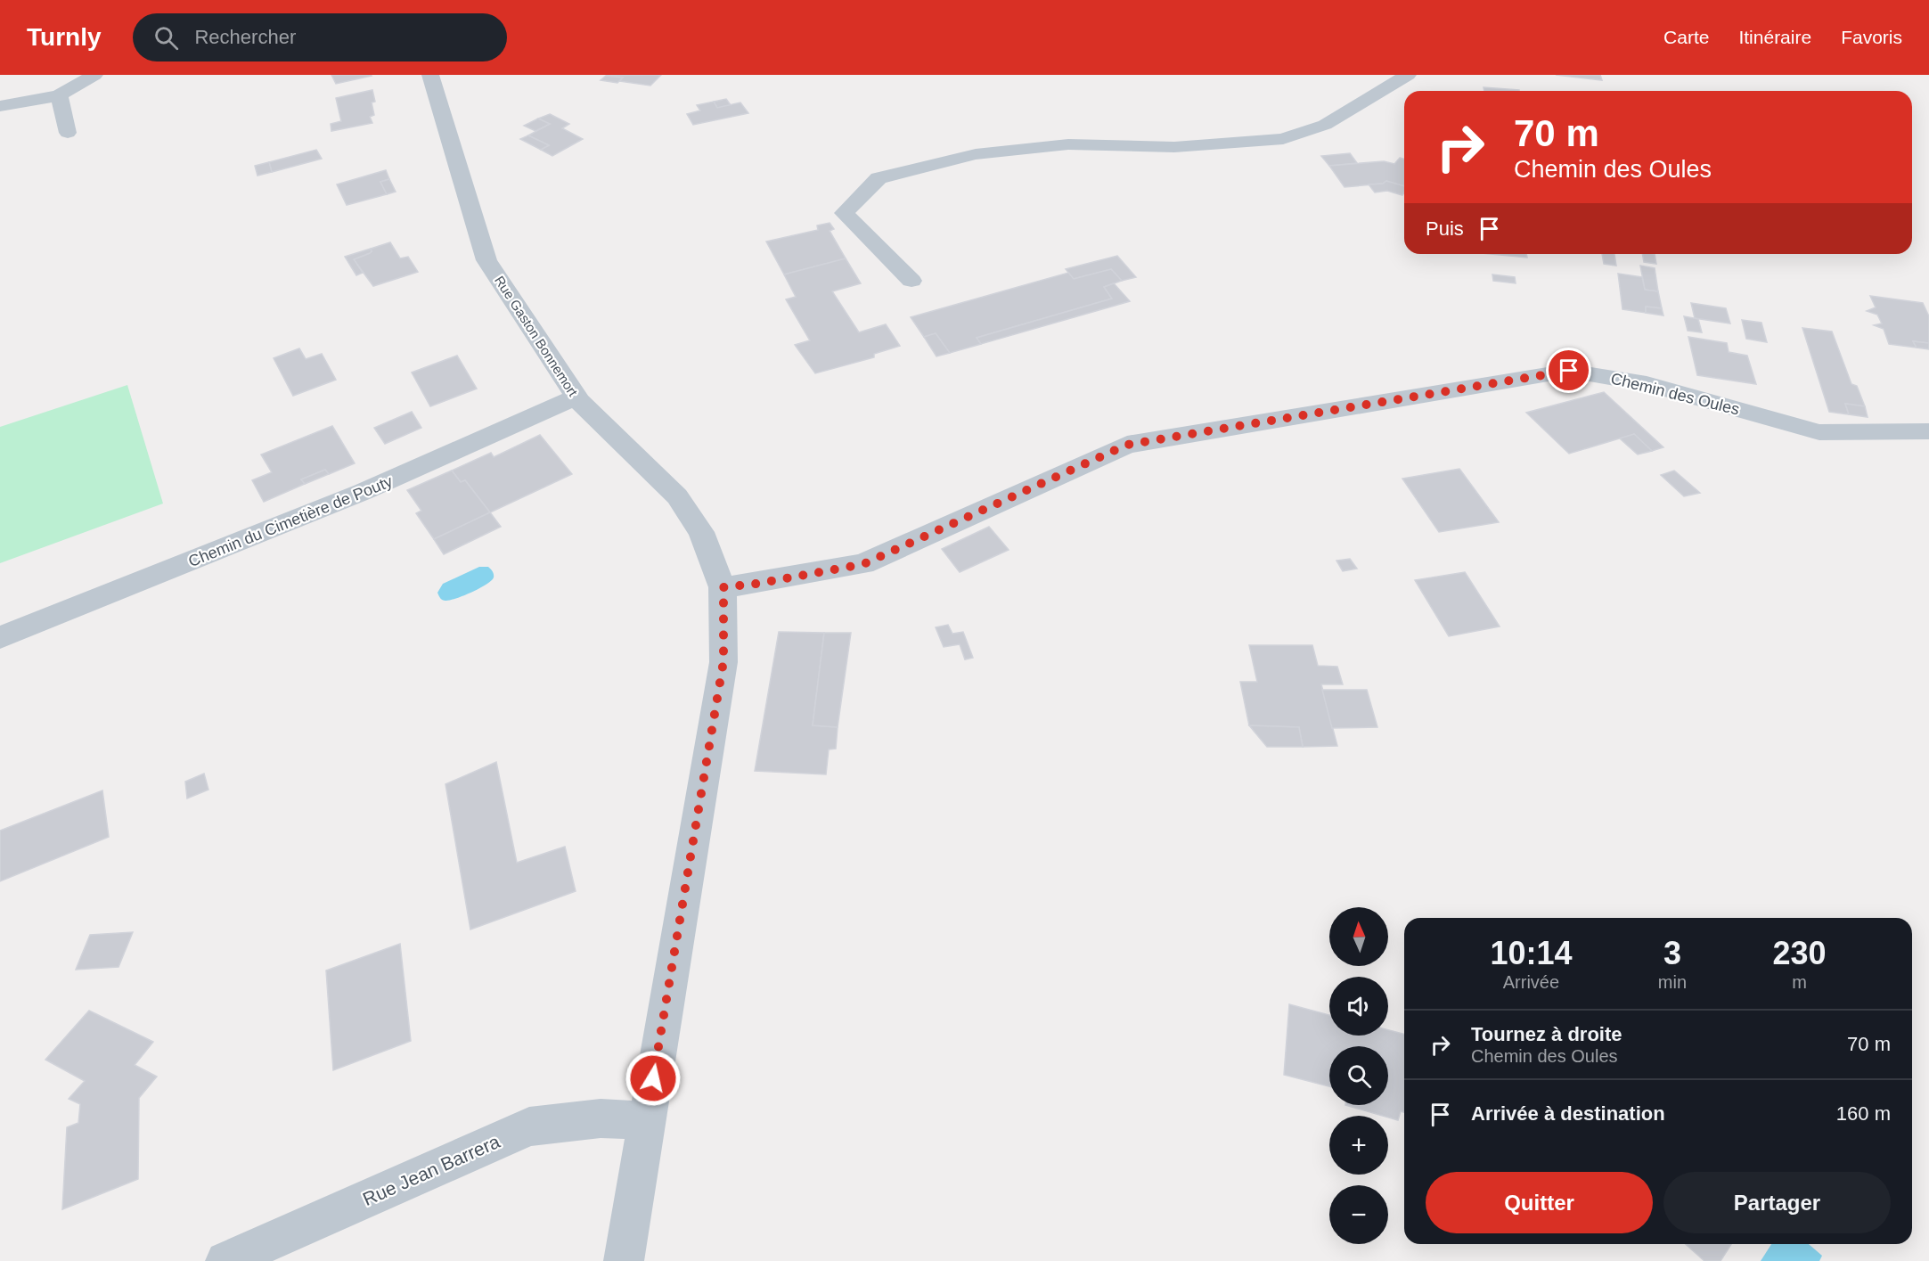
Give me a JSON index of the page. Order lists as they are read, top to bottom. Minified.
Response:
{"streets":{"street":["Rue Gaston Bonnemort","Chemin des Oules","Chemin du Cimetière de Pouty","Rue Jean Barrera"]},"crossings":[["Rue Gaston Bonnemort","Chemin des Oules"],["Rue Gaston Bonnemort","Chemin du Cimetière de Pouty"]],"north":"top","page":{"header":"Turnly","search":"Rechercher","nav":["Carte","Itinéraire","Favoris"],"turn":["70 m","Chemin des Oules"],"then":"Puis","map_buttons":["+","−"],"eta":["10:14","Arrivée","3","min","230","m"],"list":[{"name":"Tournez à droite","note":"Chemin des Oules","value":"70 m"},{"name":"Arrivée à destination","value":"160 m"}],"buttons":["Quitter","Partager"]}}
